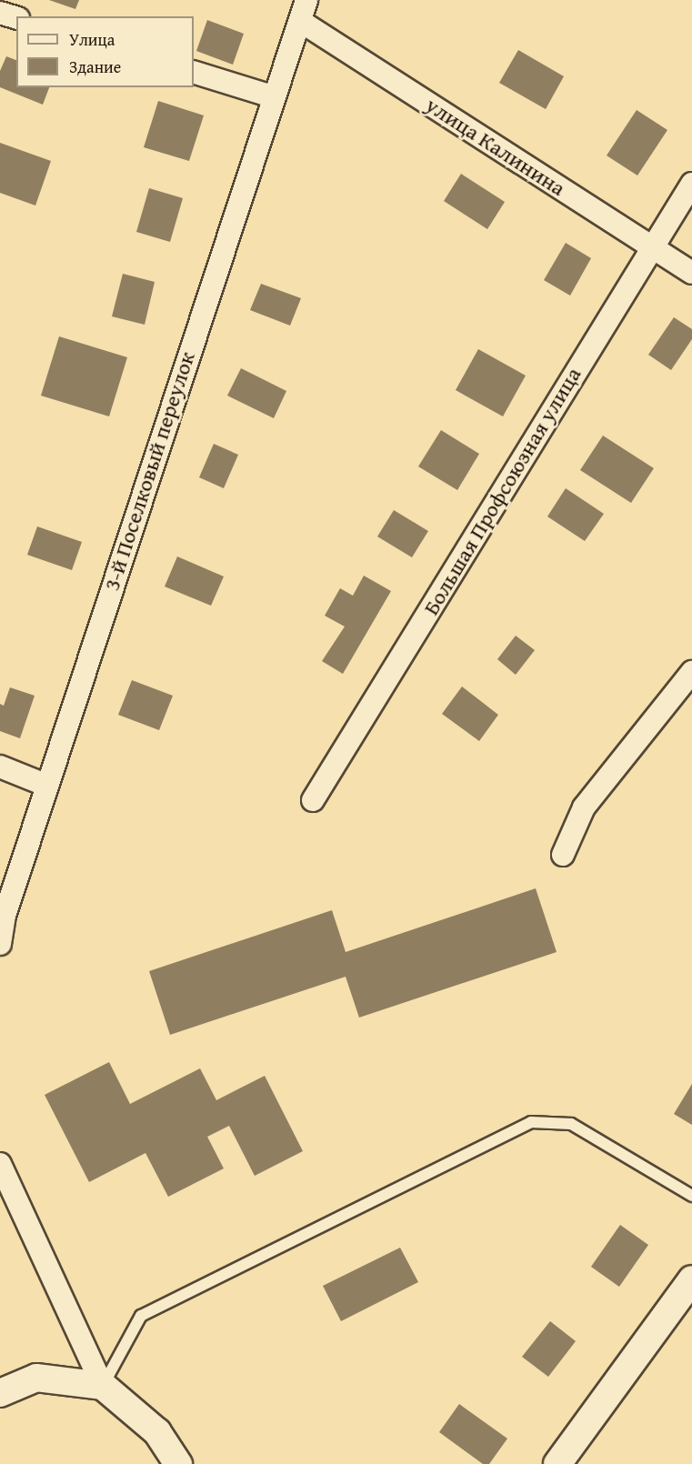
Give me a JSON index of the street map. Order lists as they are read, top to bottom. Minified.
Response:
{"streets":{"street":["улица Калинина","3-й Поселковый переулок","Большая Профсоюзная улица"]},"crossings":[["улица Калинина","3-й Поселковый переулок"],["улица Калинина","Большая Профсоюзная улица"]],"legend":["Улица","Здание"]}
